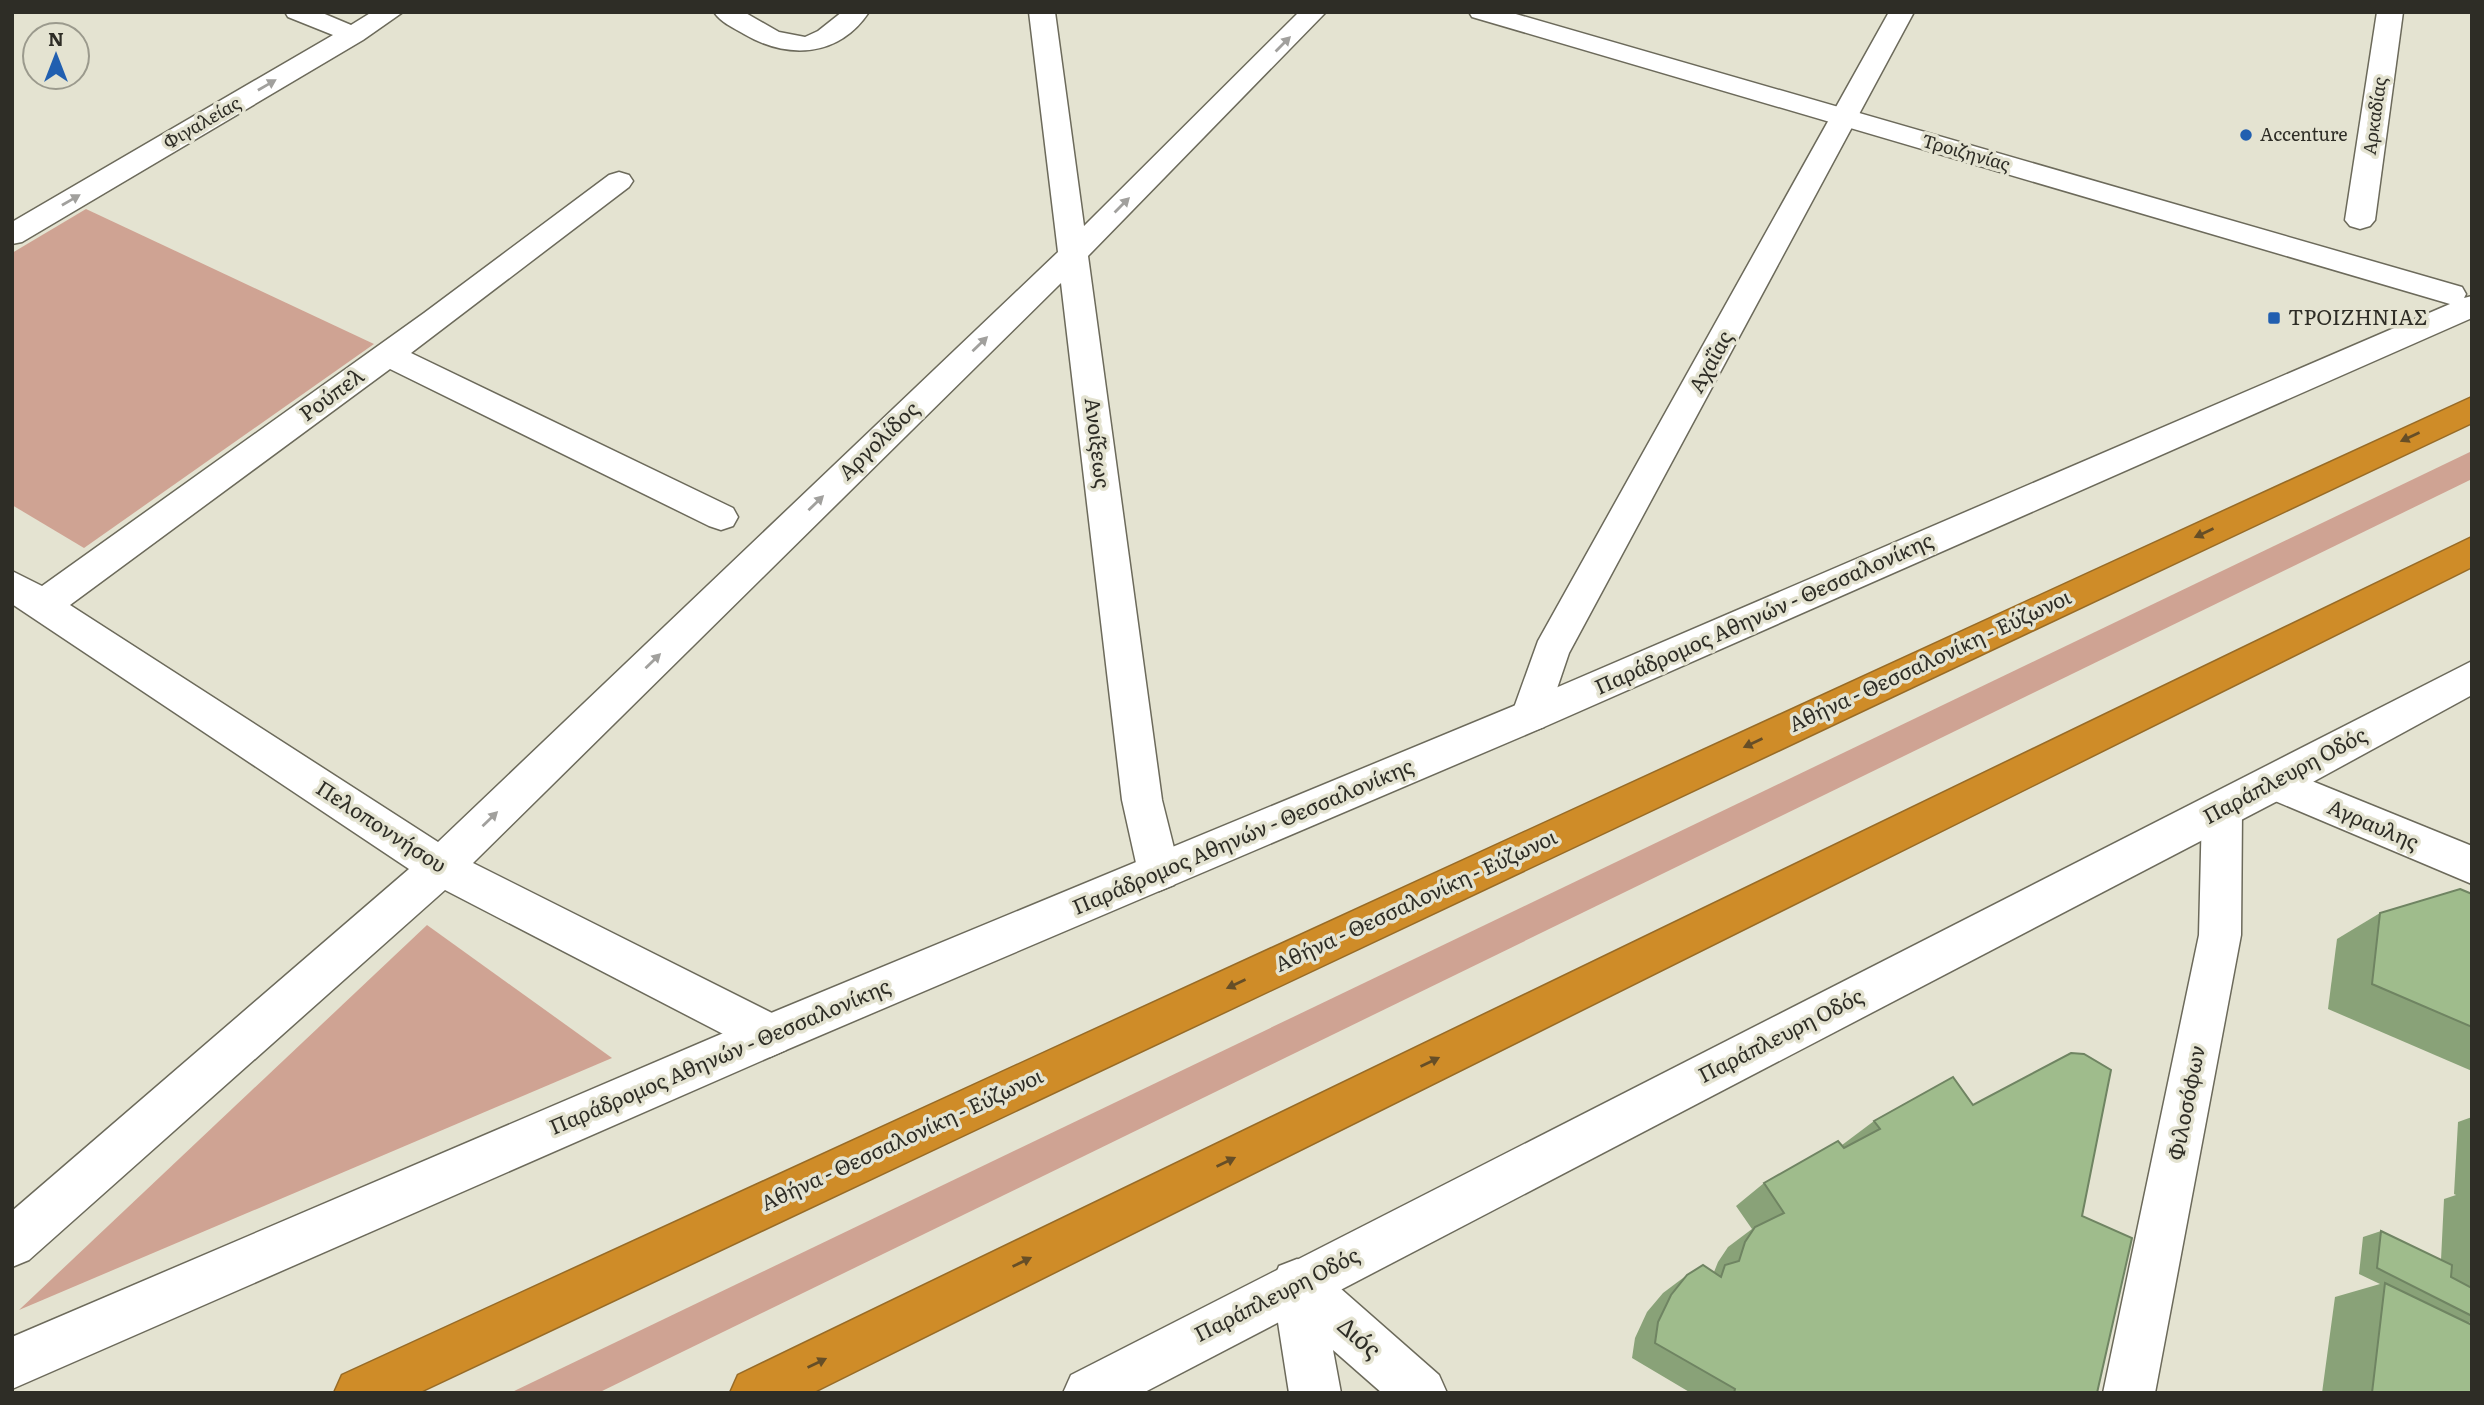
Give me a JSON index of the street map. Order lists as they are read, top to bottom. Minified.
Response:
{"streets":{"highway":["Αθήνα - Θεσσαλονίκη - Εύζωνοι"],"street":["Αρκαδίας","Φιγαλείας","Τροιζηνίας","Αχαΐας","Ρούπελ","Αργολίδος","Ανοίξεως","Παράδρομος Αθηνών - Θεσσαλονίκης","Παράπλευρη Οδός","Αγραυλης","Πελοποννήσου","Φιλοσόφων","Διός"]},"crossings":[["Τροιζηνίας","Αχαΐας"],["Τροιζηνίας","Παράδρομος Αθηνών - Θεσσαλονίκης"],["Αχαΐας","Παράδρομος Αθηνών - Θεσσαλονίκης"],["Ρούπελ","Πελοποννήσου"],["Αργολίδος","Ανοίξεως"],["Αργολίδος","Πελοποννήσου"],["Ανοίξεως","Παράδρομος Αθηνών - Θεσσαλονίκης"],["Παράδρομος Αθηνών - Θεσσαλονίκης","Πελοποννήσου"],["Παράπλευρη Οδός","Αγραυλης"],["Παράπλευρη Οδός","Φιλοσόφων"],["Παράπλευρη Οδός","Διός"]],"one_way":["Φιγαλείας","Αργολίδος"],"places":{"other":["Accenture"],"transit":["ΤΡΟΙΖΗΝΙΑΣ"]},"north":"top"}
